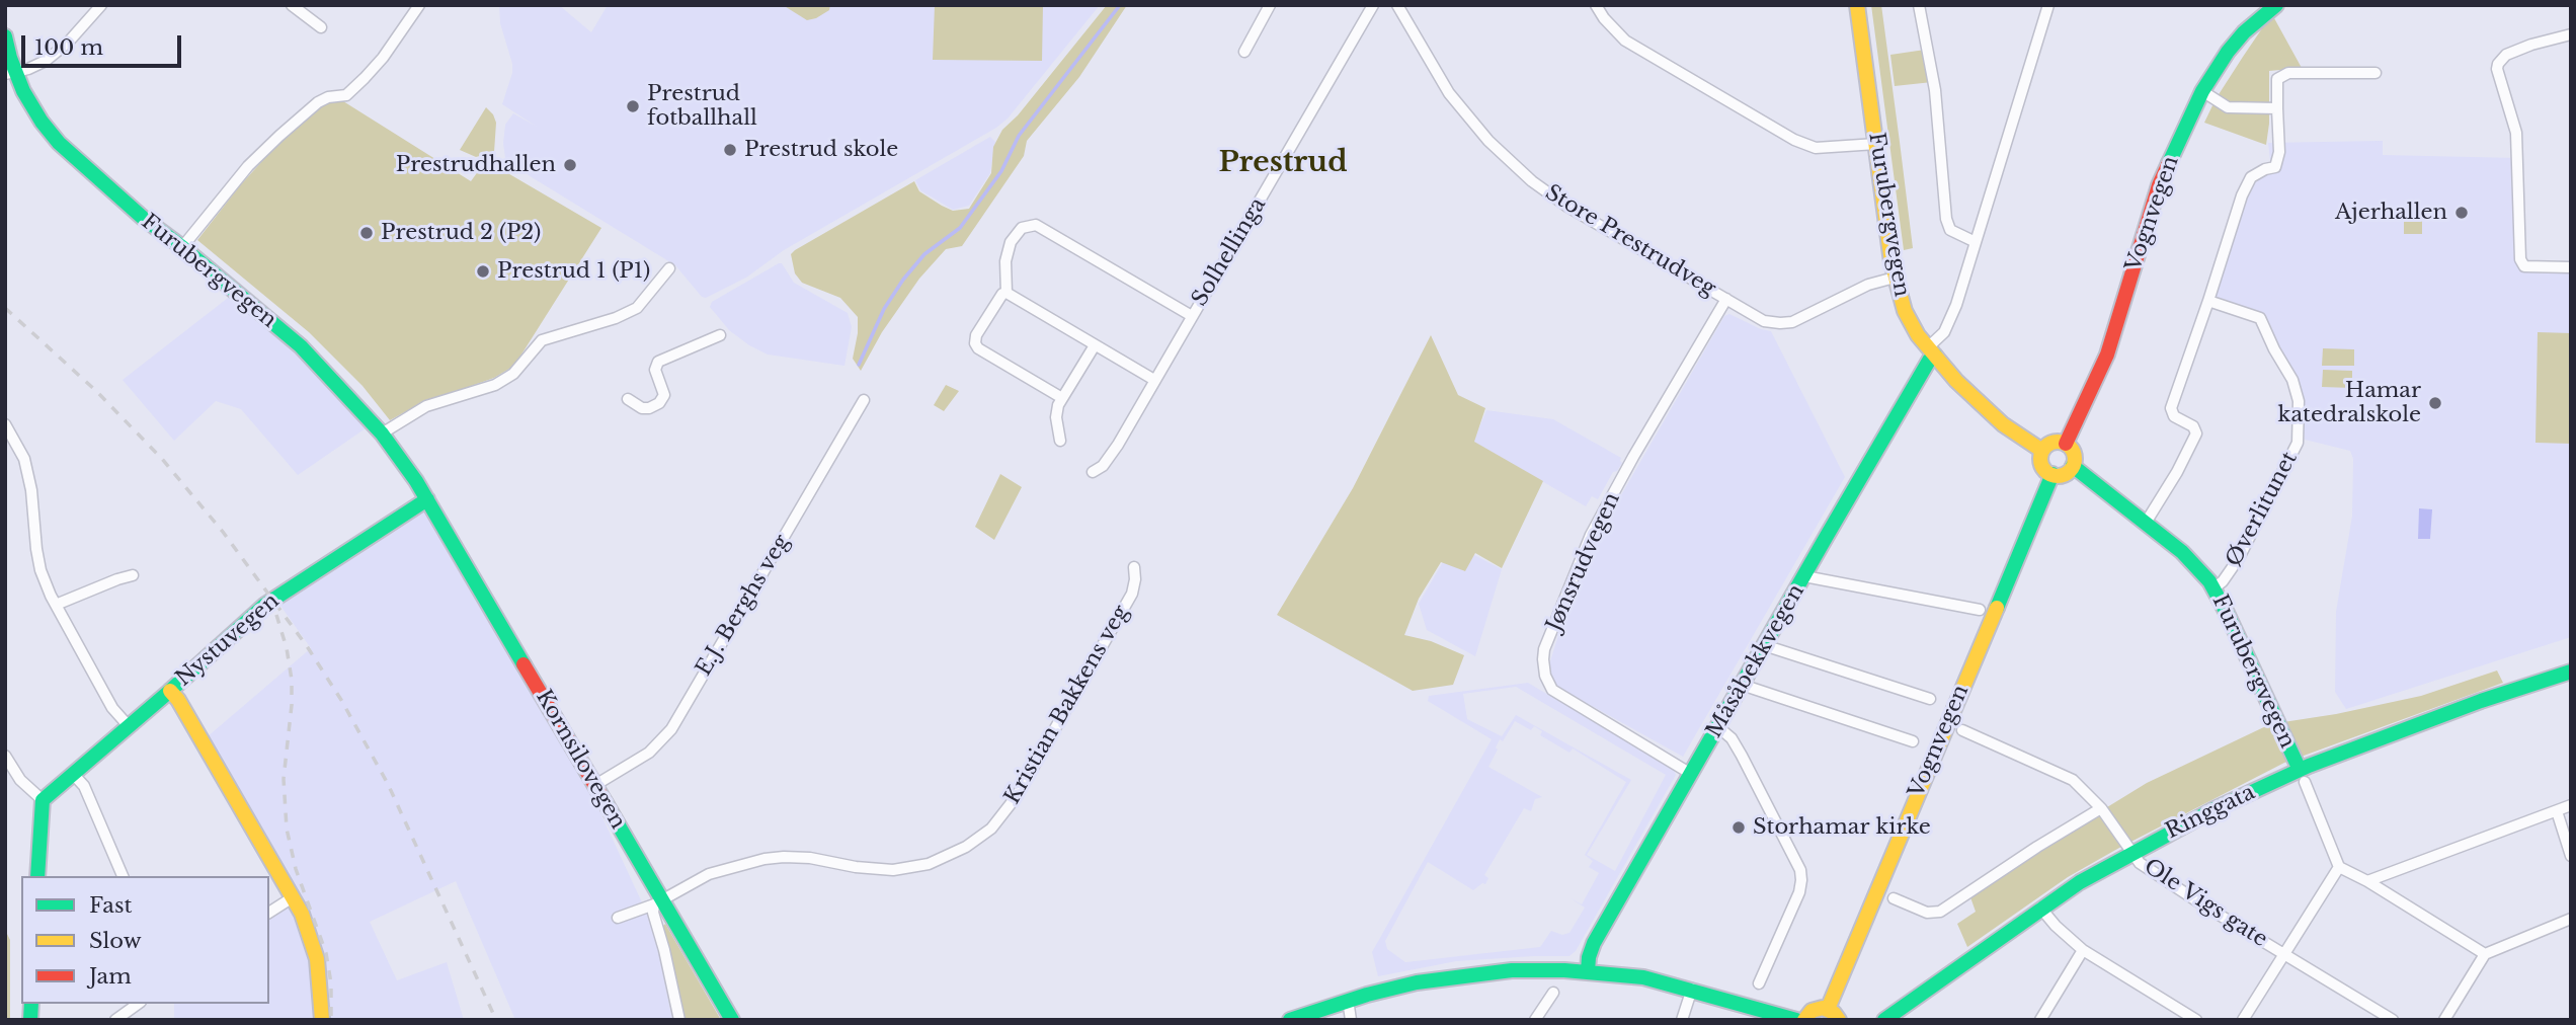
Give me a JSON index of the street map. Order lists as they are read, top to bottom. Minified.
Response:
{"streets":{"main road":["Vognvegen","Furubergvegen","Nystuvegen","Måsåbekkvegen","Kornsilovegen","Ringgata"],"street":["Store Prestrudveg","Solhellinga","Øverlitunet","Jønsrudvegen","E.J. Berghs veg","Kristian Bakkens veg","Ole Vigs gate"]},"crossings":[["Vognvegen","Furubergvegen"],["Furubergvegen","Store Prestrudveg"],["Furubergvegen","Øverlitunet"],["Furubergvegen","Nystuvegen"],["Furubergvegen","Måsåbekkvegen"],["Furubergvegen","Kornsilovegen"],["Furubergvegen","Ringgata"],["Store Prestrudveg","Jønsrudvegen"],["Jønsrudvegen","Måsåbekkvegen"],["E.J. Berghs veg","Kornsilovegen"],["Nystuvegen","Kornsilovegen"],["Kristian Bakkens veg","Kornsilovegen"],["Ringgata","Ole Vigs gate"]],"districts":["Prestrud"],"places":["Prestrud fotballhall","Prestrud skole","Prestrudhallen","Ajerhallen","Prestrud 2 (P2)","Prestrud 1 (P1)","Hamar katedralskole","Storhamar kirke"],"legend":["Fast","Slow","Jam"],"scale_bar":"100 m"}
